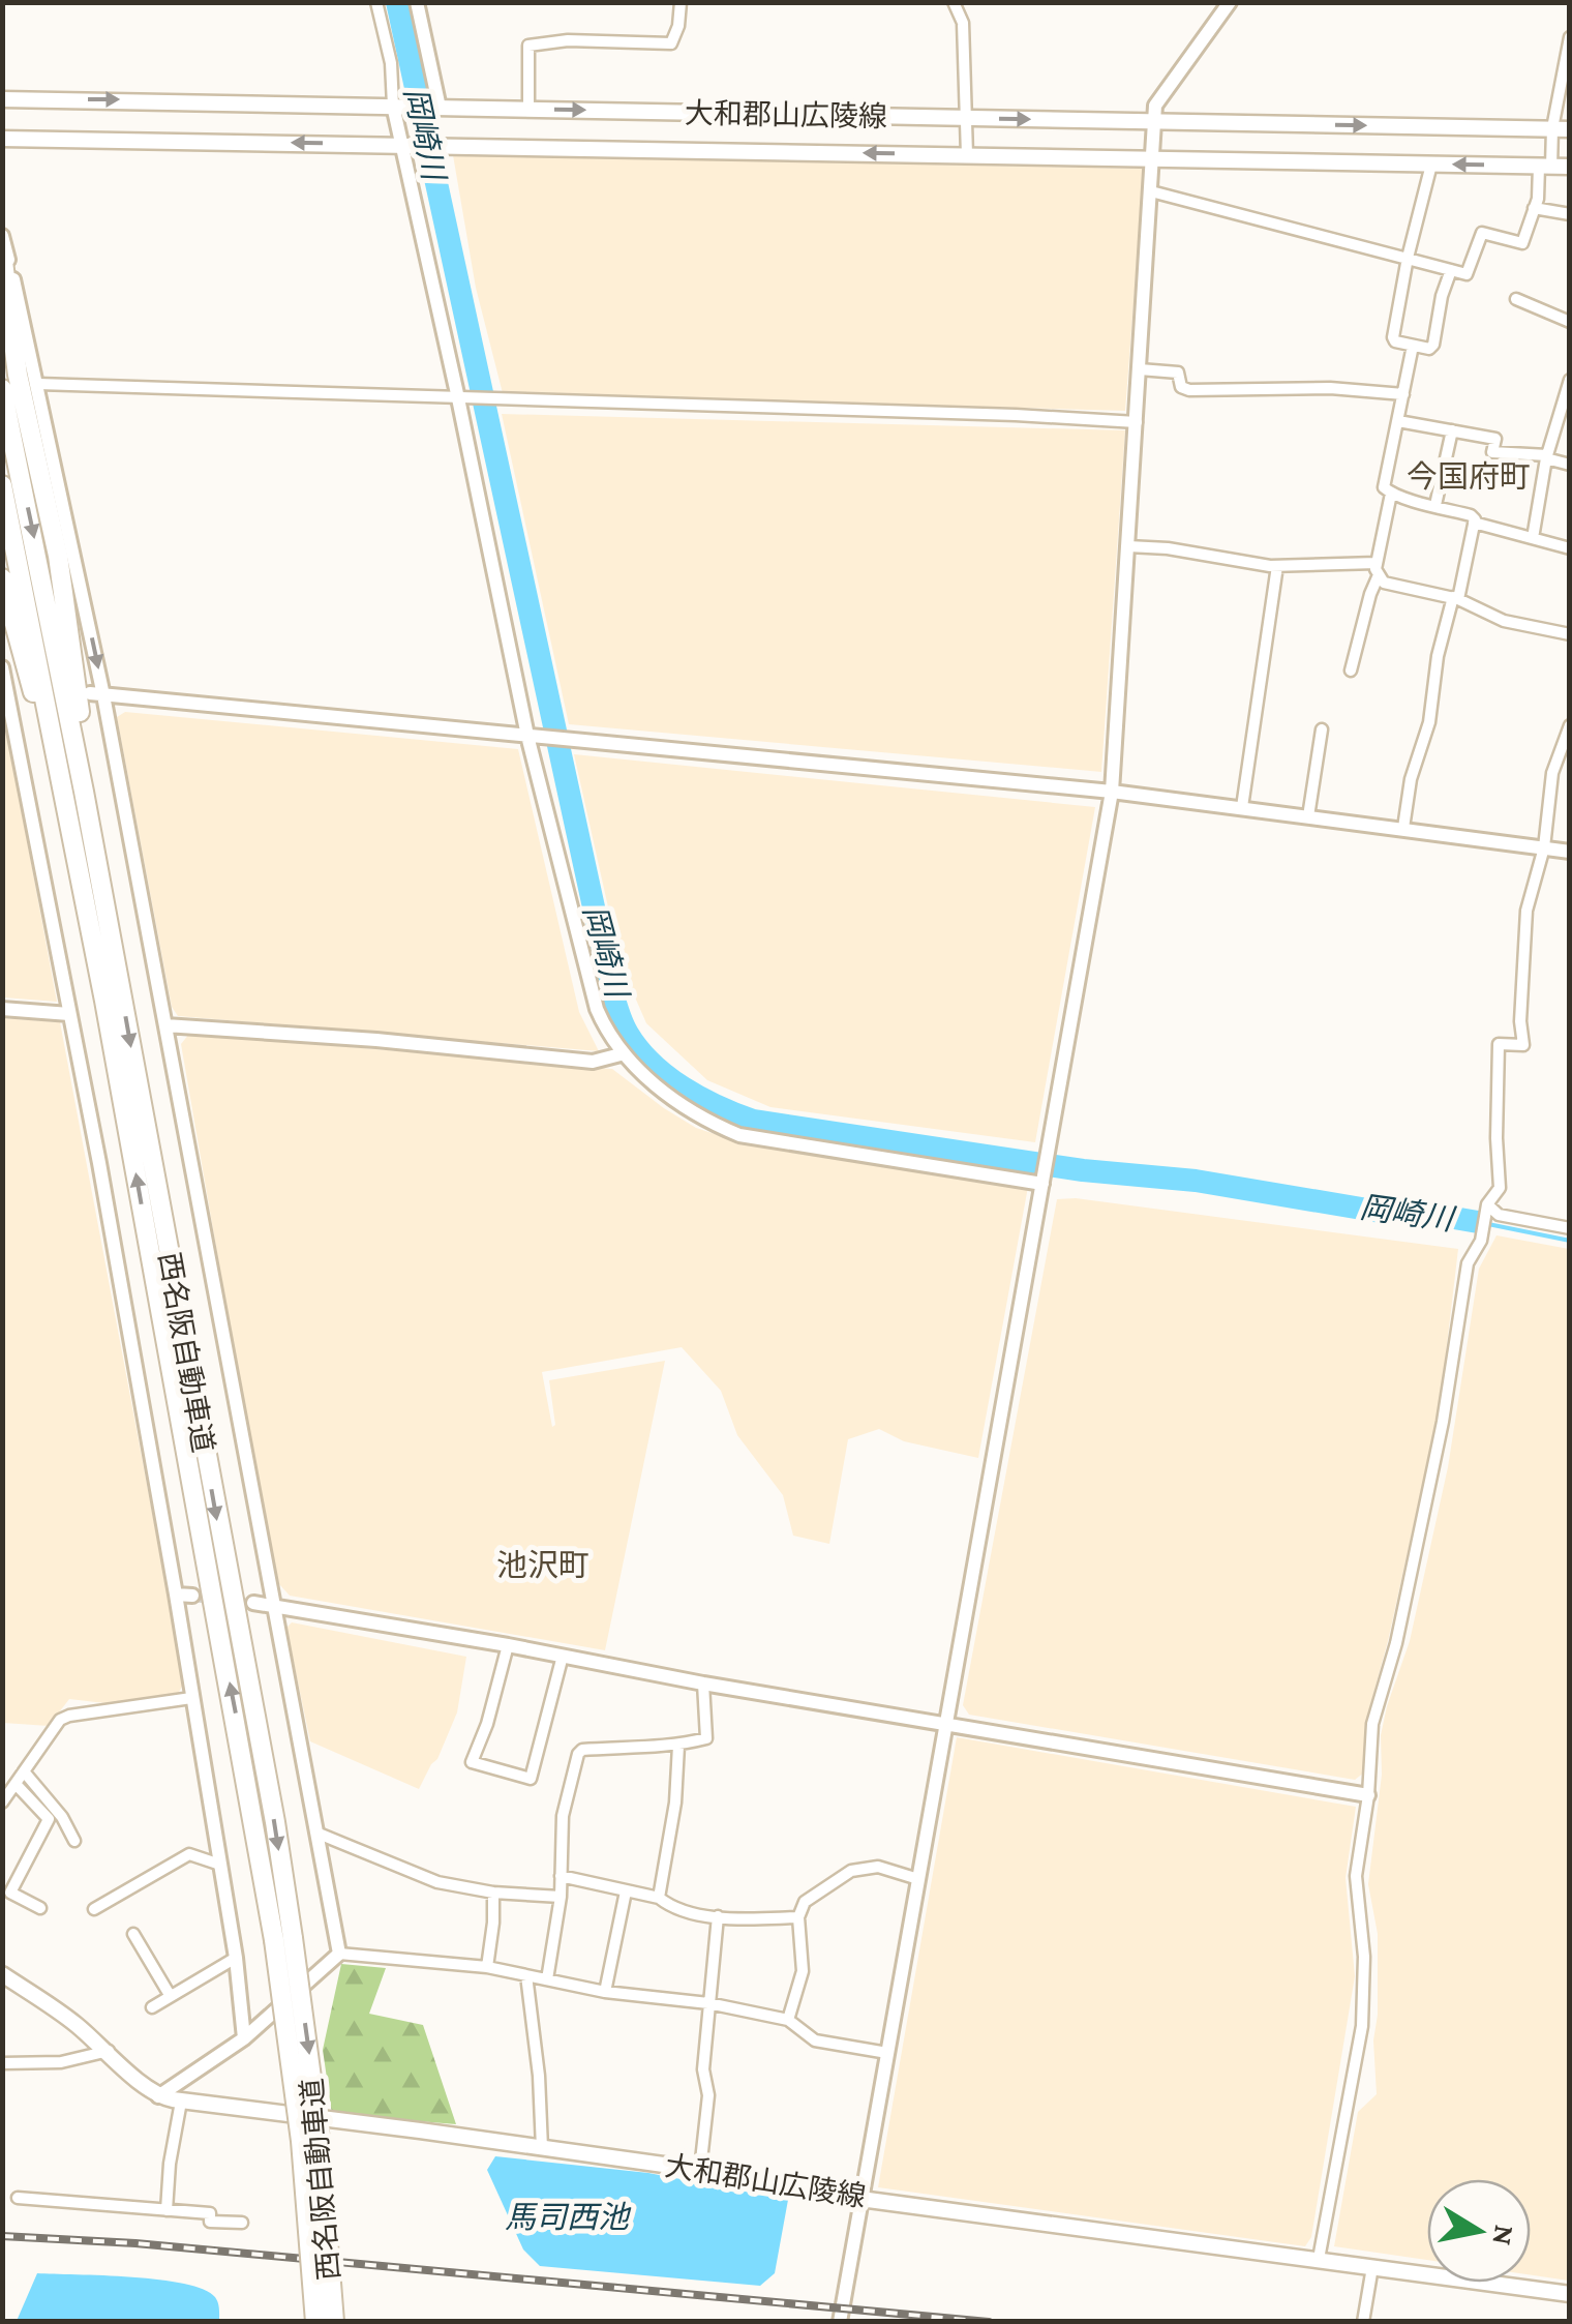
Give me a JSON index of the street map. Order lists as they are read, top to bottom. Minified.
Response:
{"streets":{"highway":["西名阪自動車道"],"main road":["大和郡山広陵線"]},"districts":["今国府町","池沢町"],"water":["岡崎川","馬司西池"],"north":"right"}
